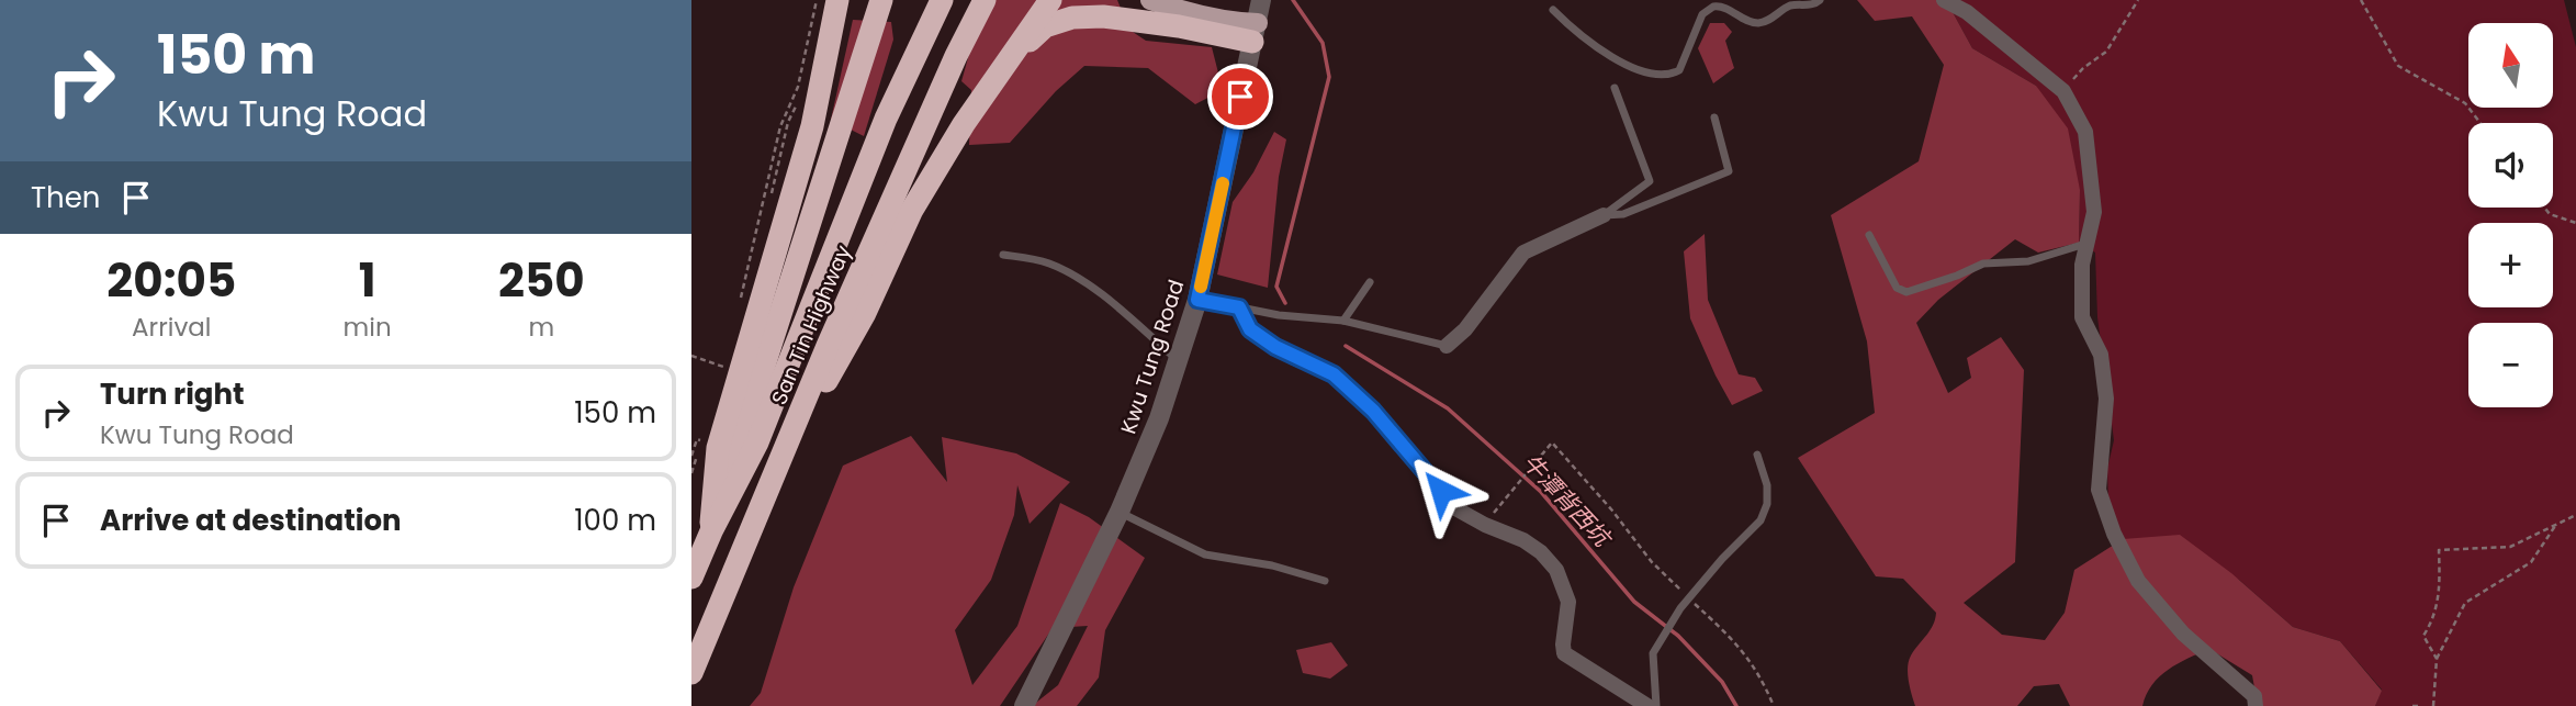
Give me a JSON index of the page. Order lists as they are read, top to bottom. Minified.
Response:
{"streets":{"highway":["San Tin Highway"],"street":["Kwu Tung Road"]},"water":["牛潭背西坑"],"north":"top","page":{"turn":["150 m","Kwu Tung Road"],"map_buttons":["+","−"],"then":"Then","eta":["20:05","Arrival","1","min","250","m"],"list":[{"name":"Turn right","note":"Kwu Tung Road","value":"150 m"},{"name":"Arrive at destination","value":"100 m"}]}}
